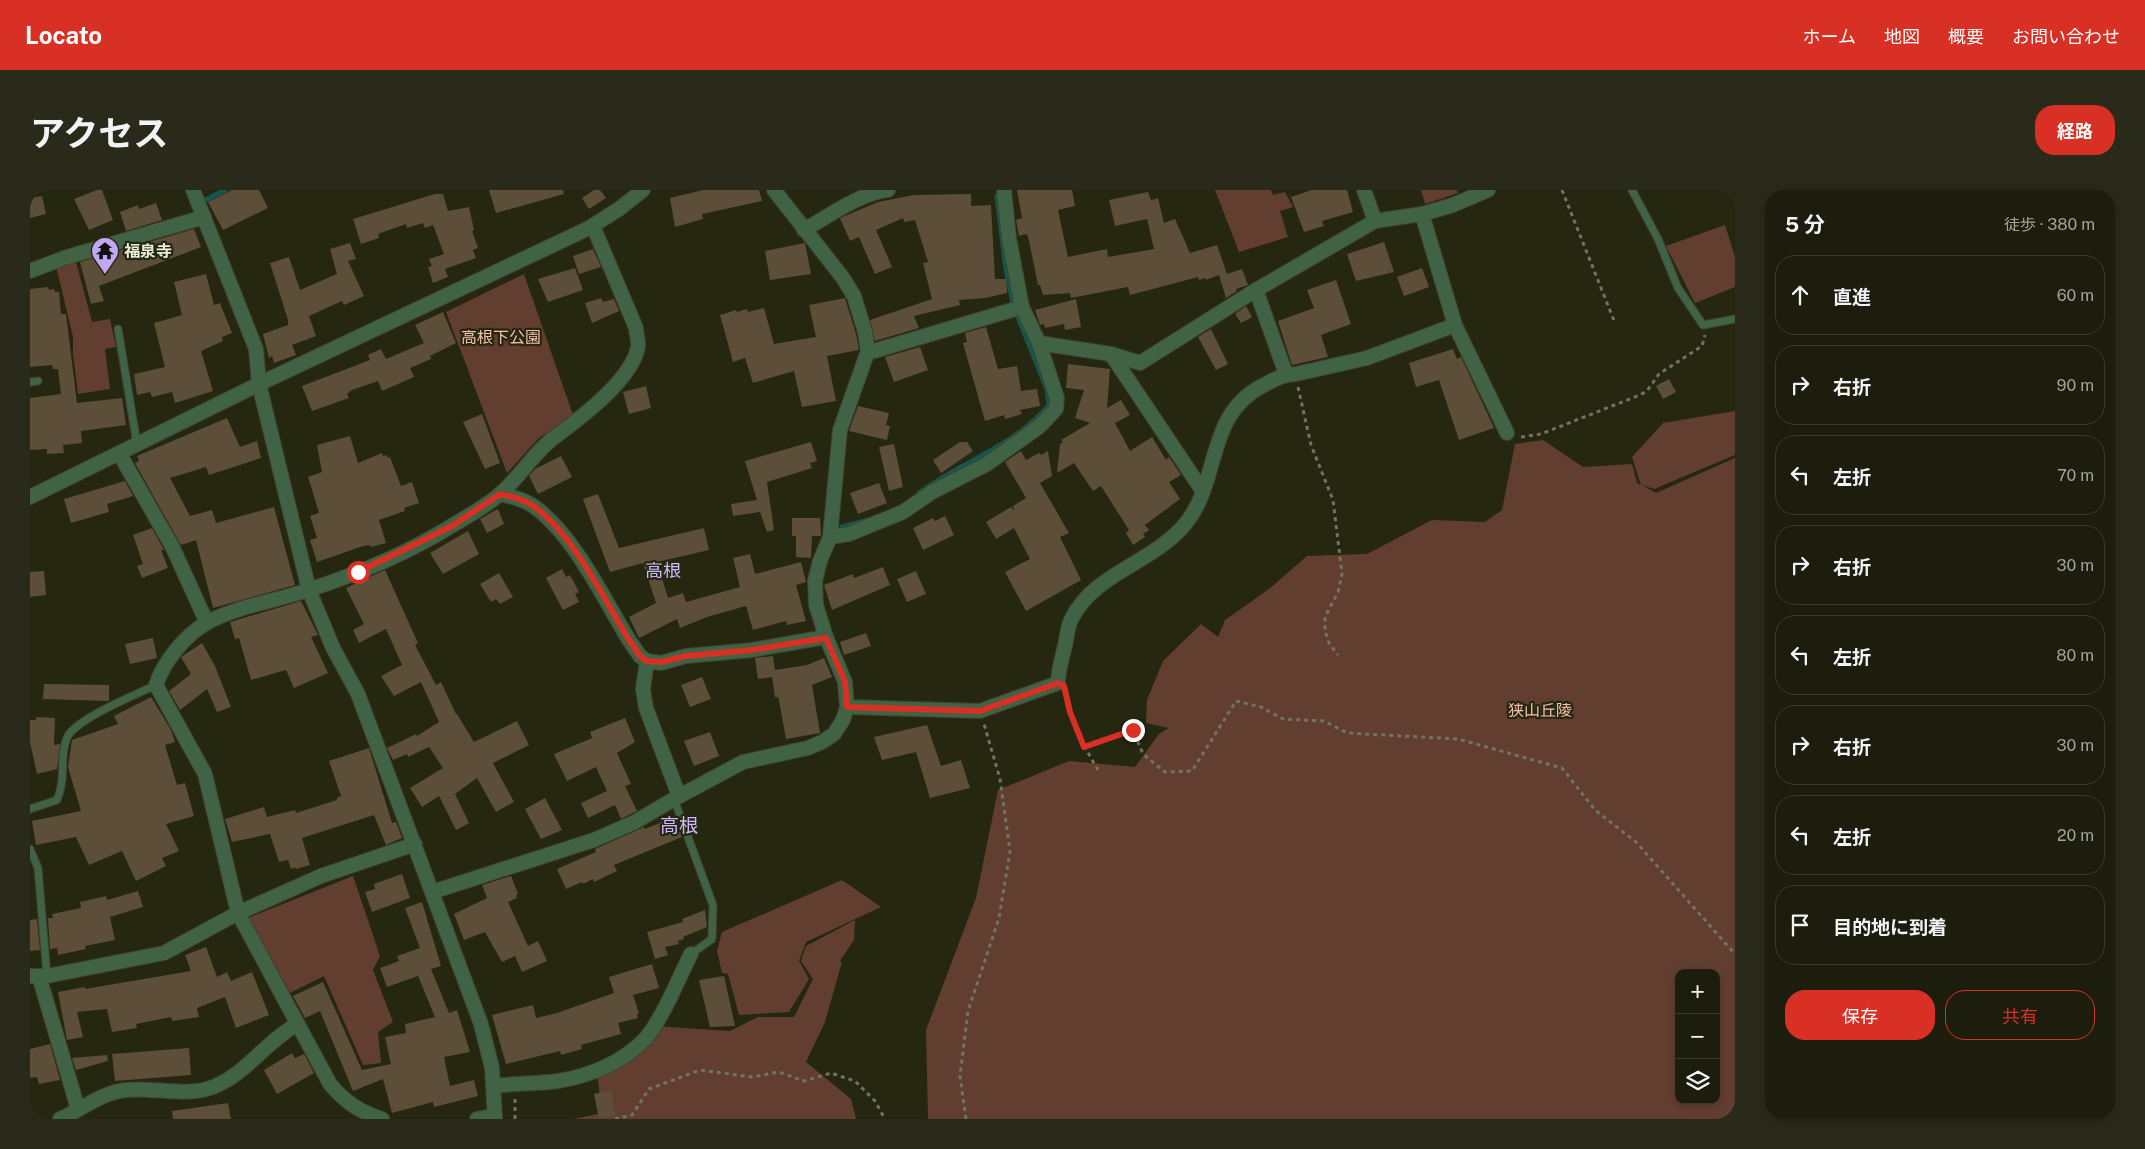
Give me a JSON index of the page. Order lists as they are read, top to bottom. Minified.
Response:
{"districts":["高根","高根"],"parks":["高根下公園","狭山丘陵"],"places":{"temple":["福泉寺"]},"page":{"header":"Locato","nav":["ホーム","地図","概要","お問い合わせ"],"title":"アクセス","buttons":["経路",["保存","共有"]],"heading":["5 分","徒歩 · 380 m"],"list":[["直進","60 m"],["右折","90 m"],["左折","70 m"],["右折","30 m"],["左折","80 m"],["右折","30 m"],["左折","20 m"],"目的地に到着"],"map_buttons":["+","−"]}}
